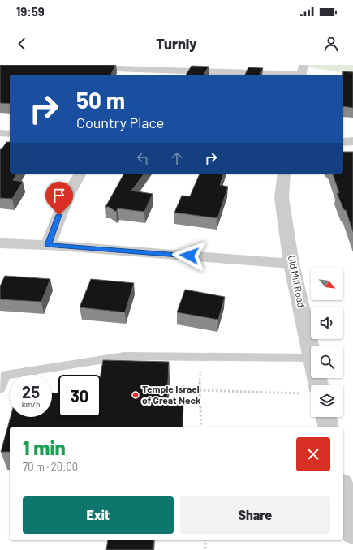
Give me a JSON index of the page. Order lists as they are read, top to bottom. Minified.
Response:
{"streets":{"street":["Old Mill Road"]},"places":["Temple Israel of Great Neck"],"north":"bottom right","page":{"status":"19:59","header":"Turnly","turn":["50 m","Country Place"],"speed":"25 km/h","limit":"30","heading":["1 min","70 m · 20:00"],"buttons":["Exit","Share"]}}
